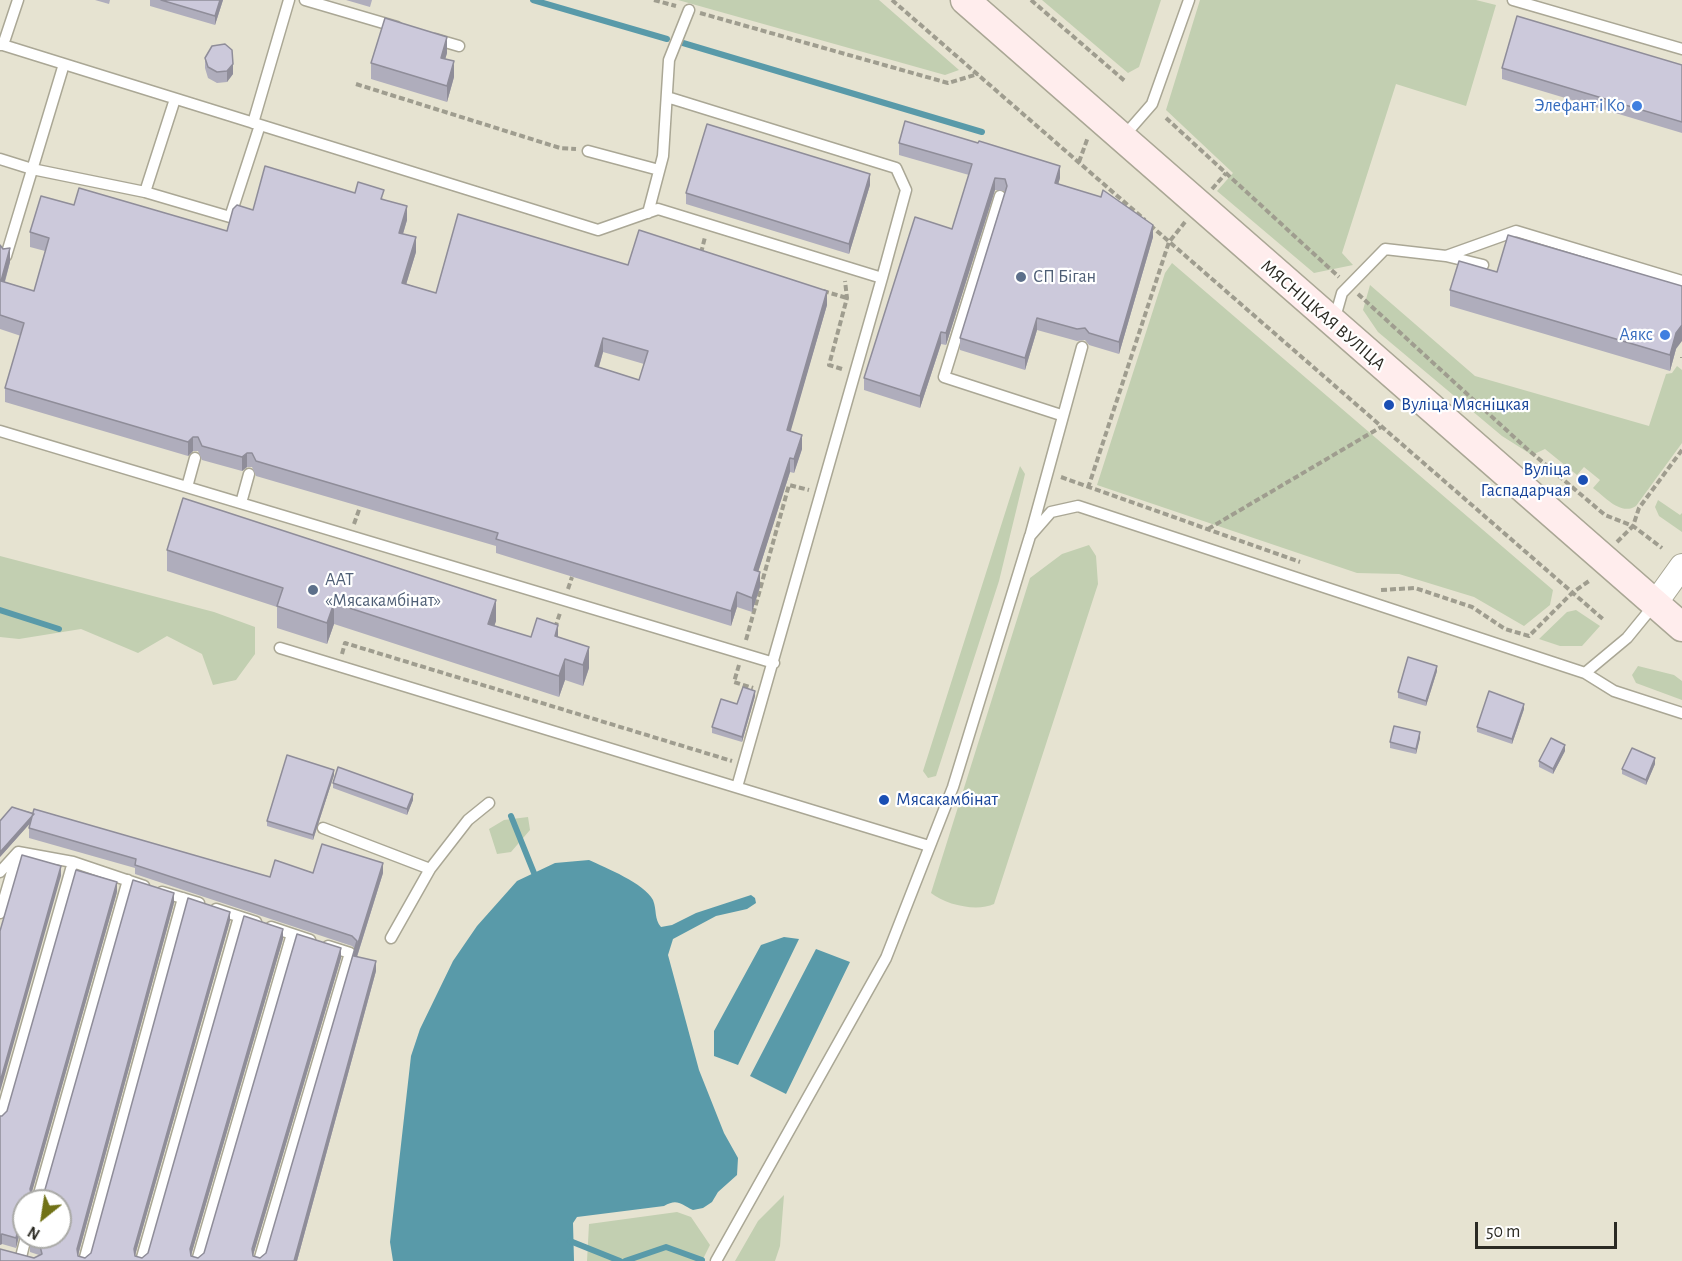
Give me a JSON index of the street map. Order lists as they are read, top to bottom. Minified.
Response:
{"streets":{"main road":["МЯСНІЦКАЯ ВУЛІЦА"]},"places":["Элефант і Ко","СП Біган","Аякс","Вуліца Мясніцкая","Вуліца Гаспадарчая","ААТ «Мясакамбінат»","Мясакамбінат"],"scale_bar":"50 m","north":"bottom left"}
